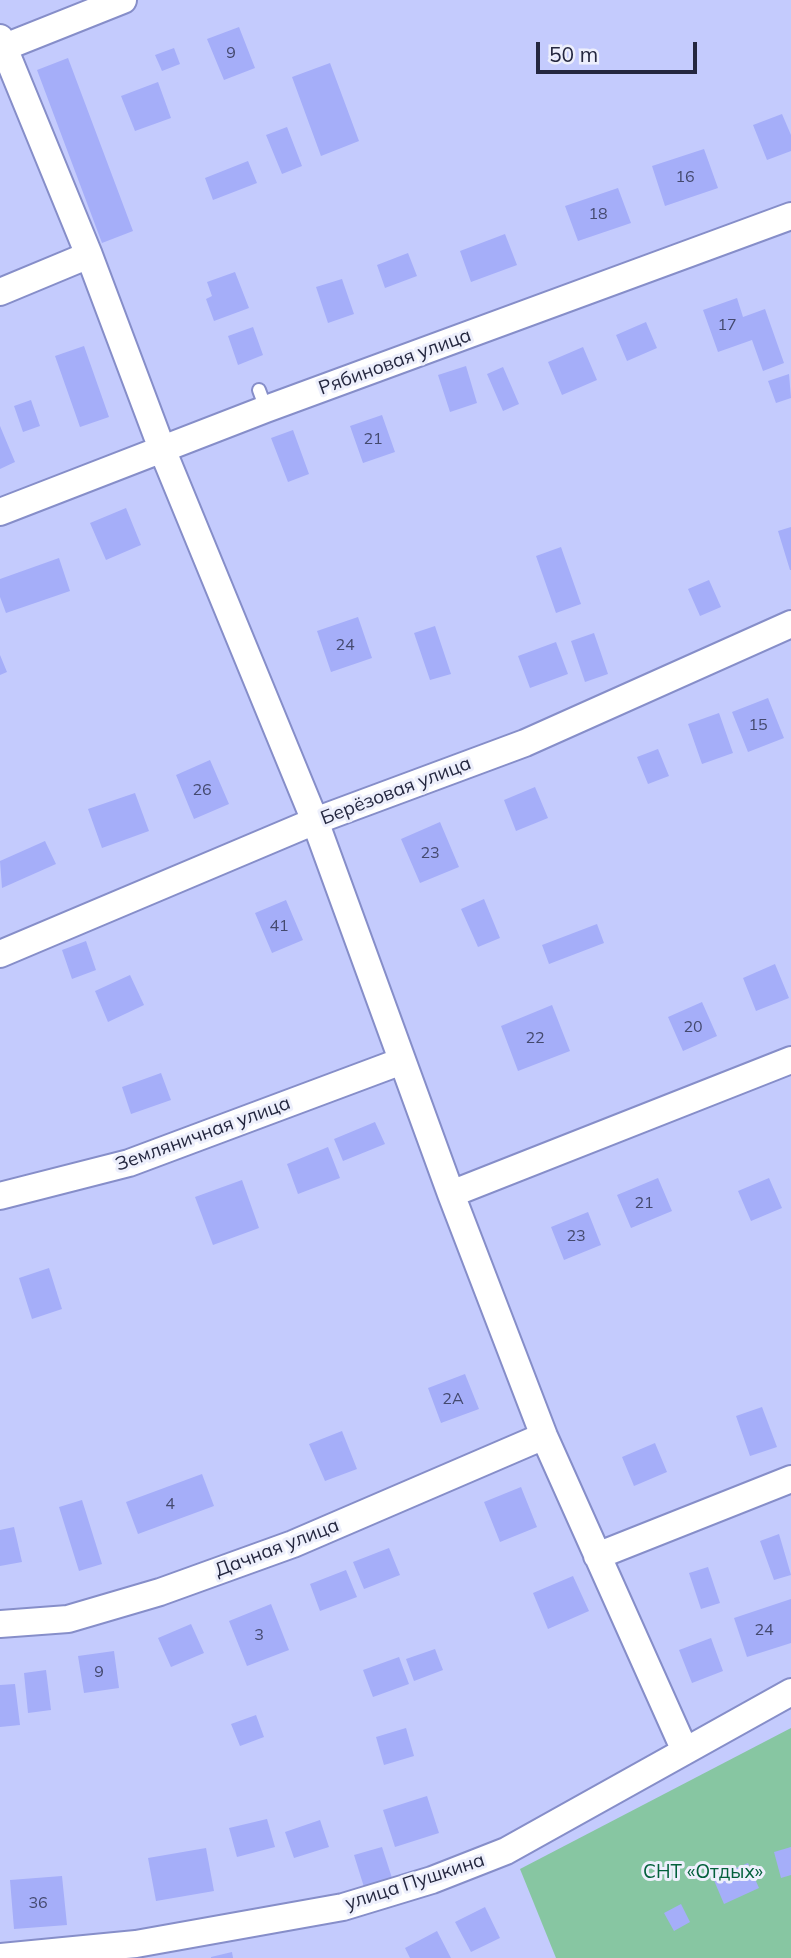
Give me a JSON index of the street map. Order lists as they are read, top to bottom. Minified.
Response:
{"streets":{"street":["Рябиновая улица","Берёзовая улица","Земляничная улица","Дачная улица","улица Пушкина"]},"parks":["СНТ «Отдых»"],"house_numbers":["9","16","18","17","21","24","15","26","23","41","20","22","21","23","2А","4","24","3","9","36"],"scale_bar":"50 m"}
